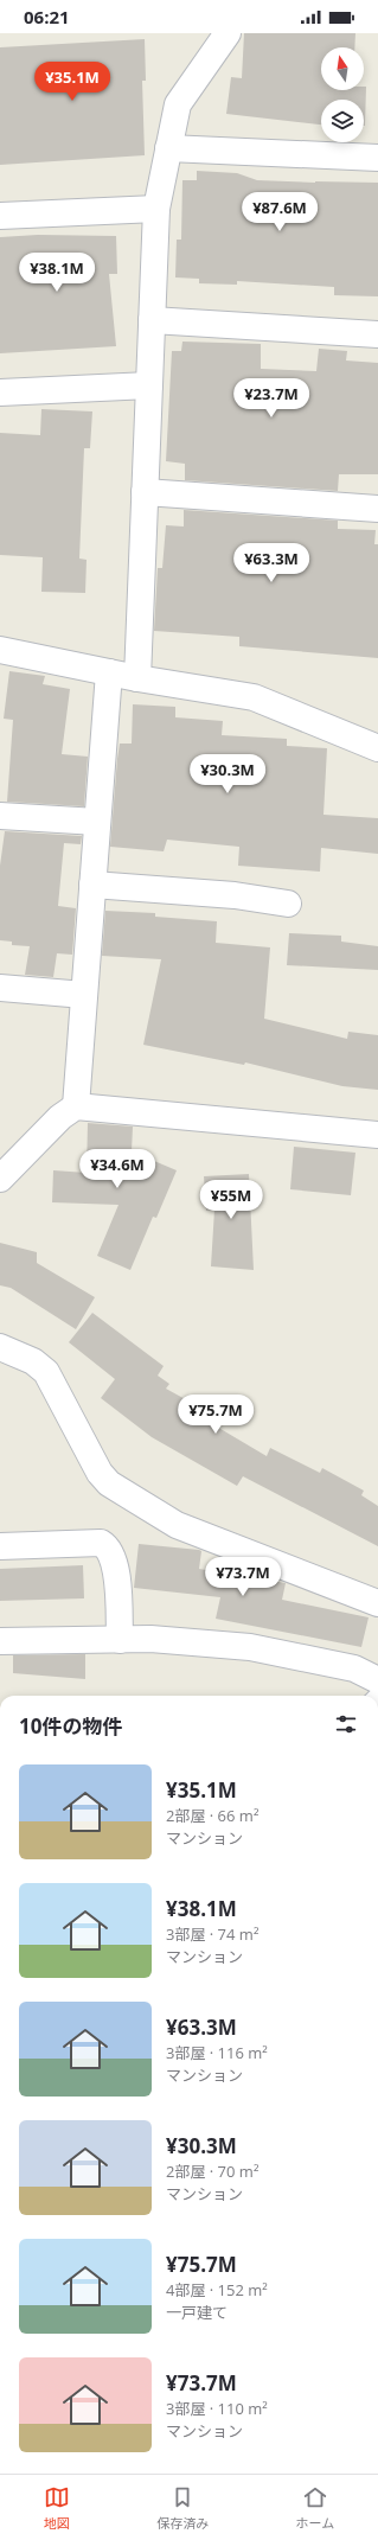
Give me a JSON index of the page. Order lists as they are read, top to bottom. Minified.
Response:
{"north":"top","page":{"status":"06:21","price":["¥35.1M","¥87.6M","¥38.1M","¥23.7M","¥63.3M","¥30.3M","¥34.6M","¥55M","¥75.7M","¥73.7M"],"heading":"10件の物件","list":[{"name":"¥35.1M","note":"2部屋 · 66 m² · マンション"},{"name":"¥38.1M","note":"3部屋 · 74 m² · マンション"},{"name":"¥63.3M","note":"3部屋 · 116 m² · マンション"},{"name":"¥30.3M","note":"2部屋 · 70 m² · マンション"},{"name":"¥75.7M","note":"4部屋 · 152 m² · 一戸建て"},{"name":"¥73.7M","note":"3部屋 · 110 m² · マンション"}],"tabs":["地図","保存済み","ホーム"]}}
